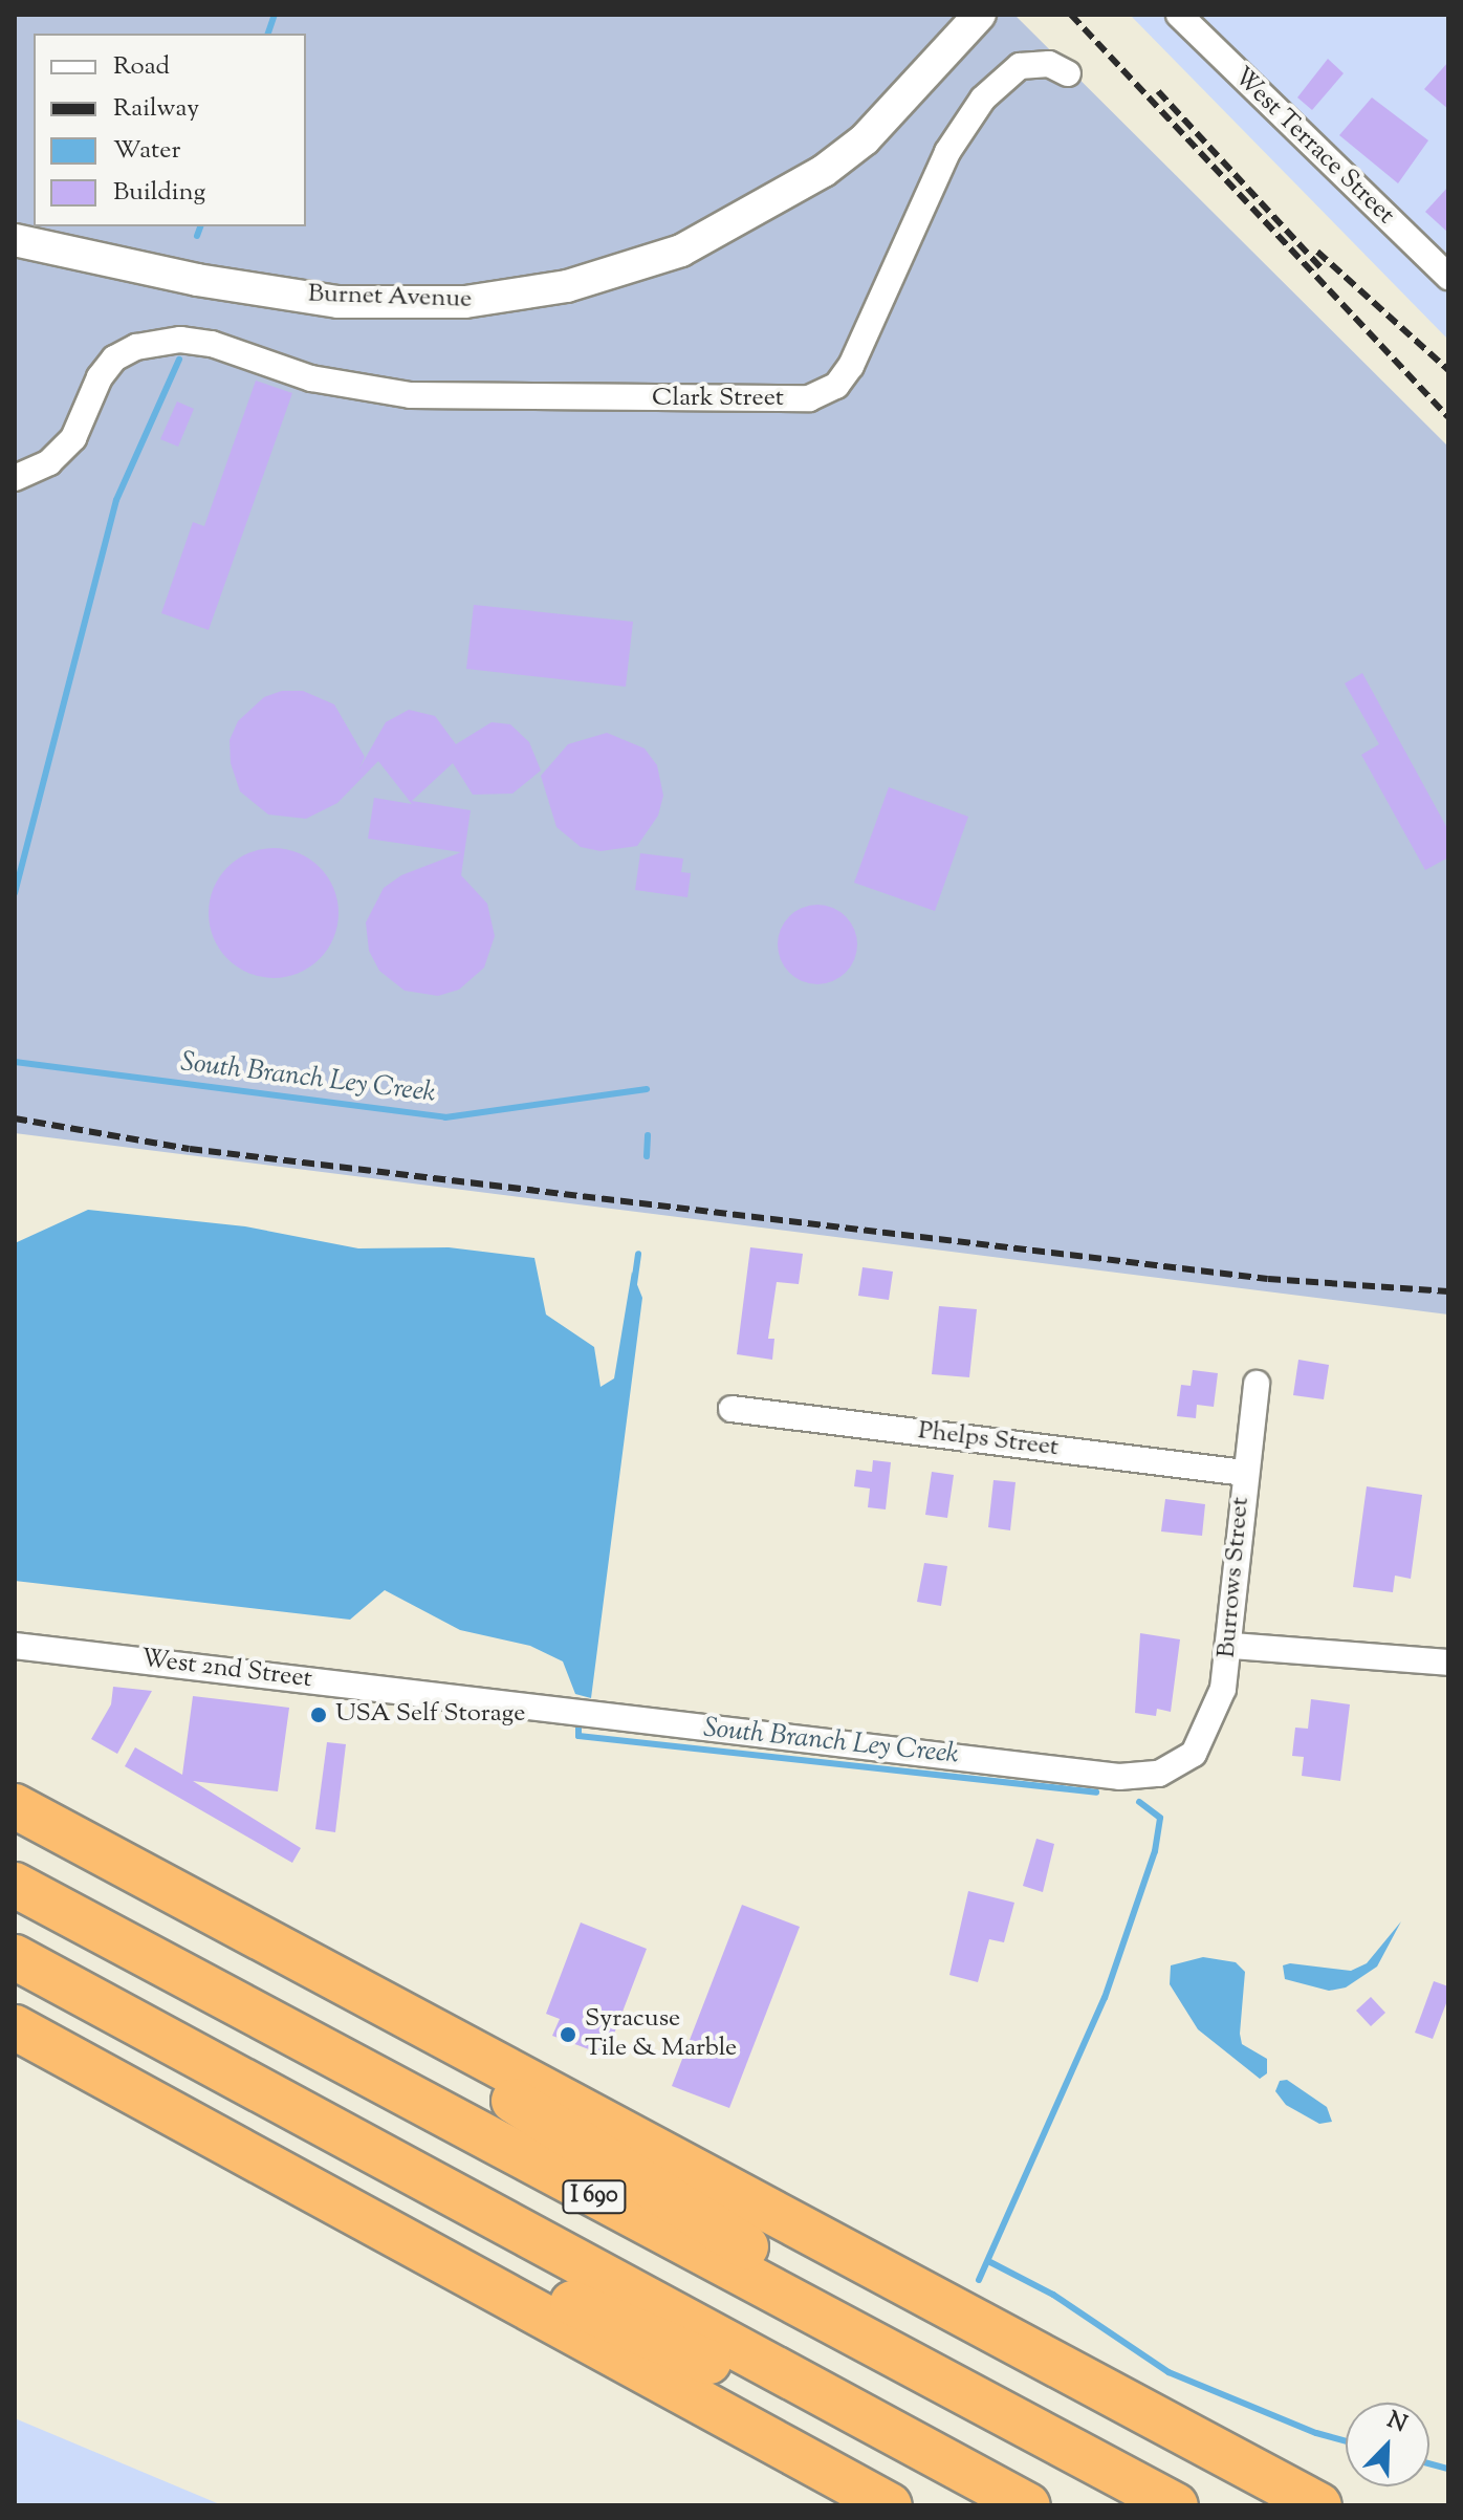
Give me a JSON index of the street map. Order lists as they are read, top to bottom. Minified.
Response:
{"streets":{"highway":["I 690"],"street":["West Terrace Street","Burnet Avenue","Clark Street","Phelps Street","Burrows Street","West 2nd Street"]},"crossings":[["Phelps Street","Burrows Street"],["Burrows Street","West 2nd Street"]],"water":["South Branch Ley Creek"],"places":["USA Self Storage","Syracuse Tile & Marble"],"legend":["Road","Railway","Water","Building"],"north":"top right"}
